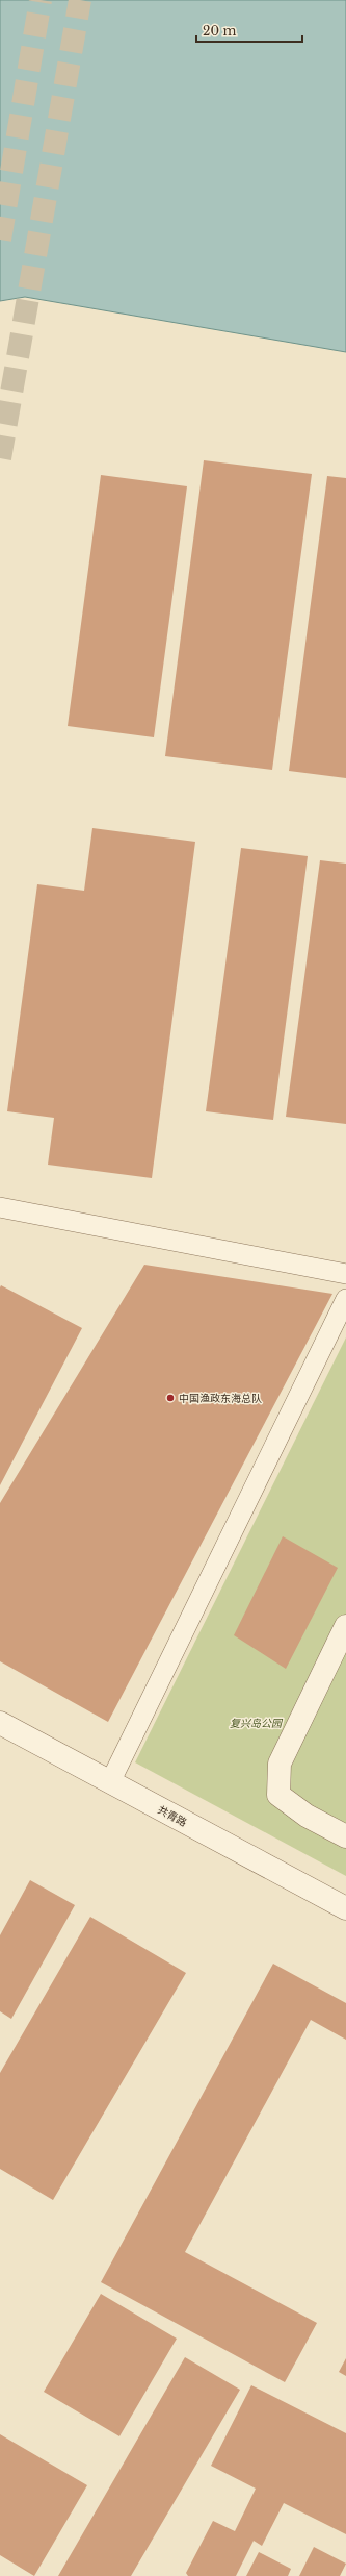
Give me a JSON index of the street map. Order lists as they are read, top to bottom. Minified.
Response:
{"streets":{"street":["共青路"]},"parks":["复兴岛公园"],"places":["中国渔政东海总队"],"scale_bar":"20 m"}
